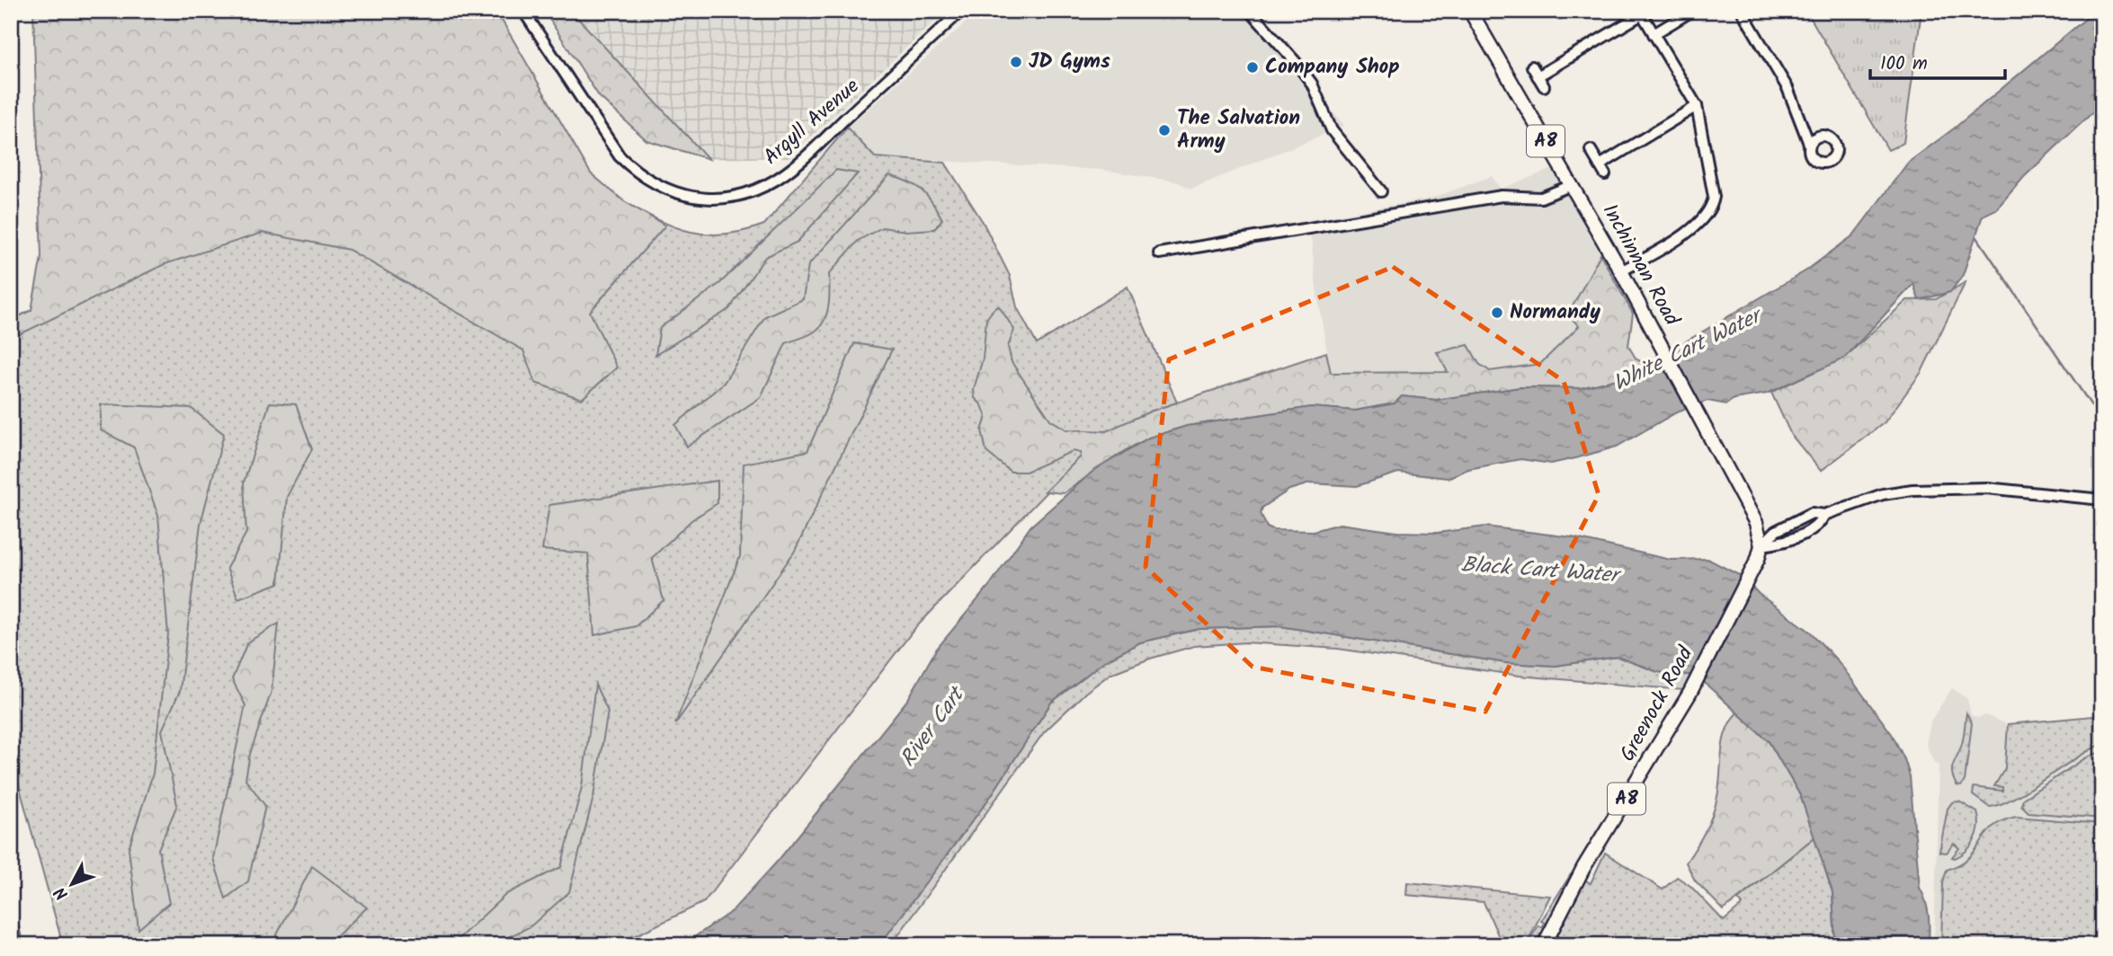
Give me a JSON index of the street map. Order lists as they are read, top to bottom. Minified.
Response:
{"streets":{"main road":["A8","Inchinnan Road","Greenock Road"],"street":["Argyll Avenue"]},"crossings":[["Inchinnan Road","Greenock Road"]],"water":["White Cart Water","Black Cart Water","River Cart"],"places":["JD Gyms","Company Shop","The Salvation Army","Normandy"],"scale_bar":"100 m","north":"bottom left"}
